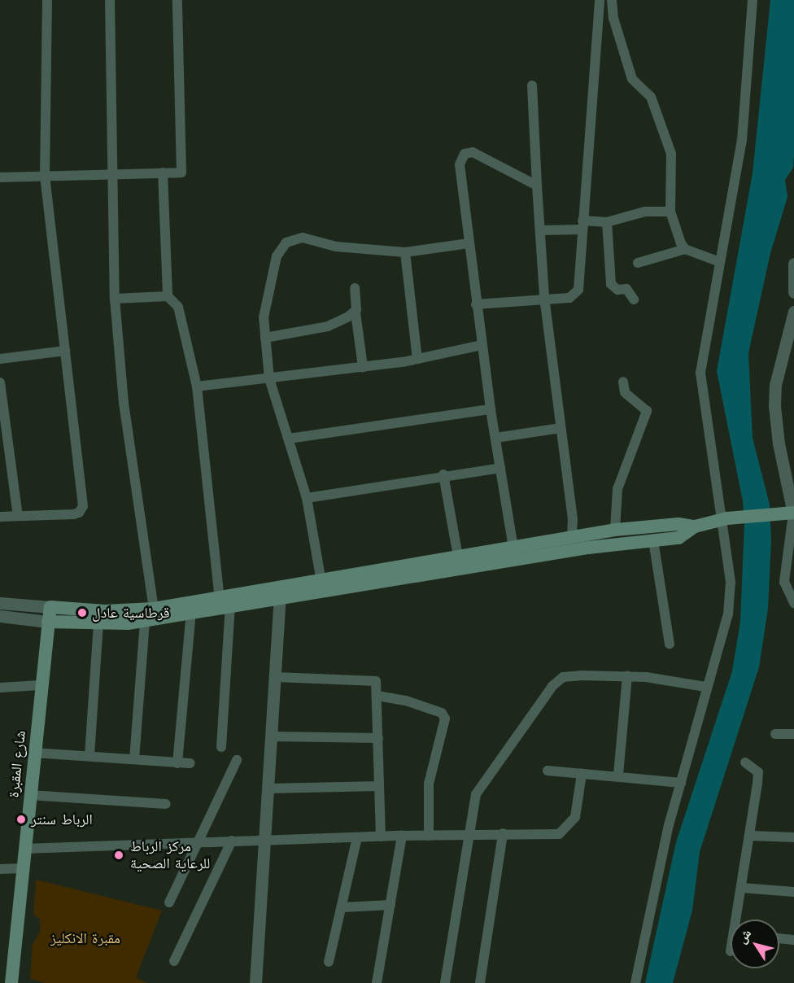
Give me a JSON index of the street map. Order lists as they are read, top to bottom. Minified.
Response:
{"streets":{"main road":["شارع المقبرة"]},"parks":["مقبرة الانكليز"],"places":["قرطاسية عادل","الرباط سنتر","مركز الرباط للرعاية الصحية"],"north":"top left"}
